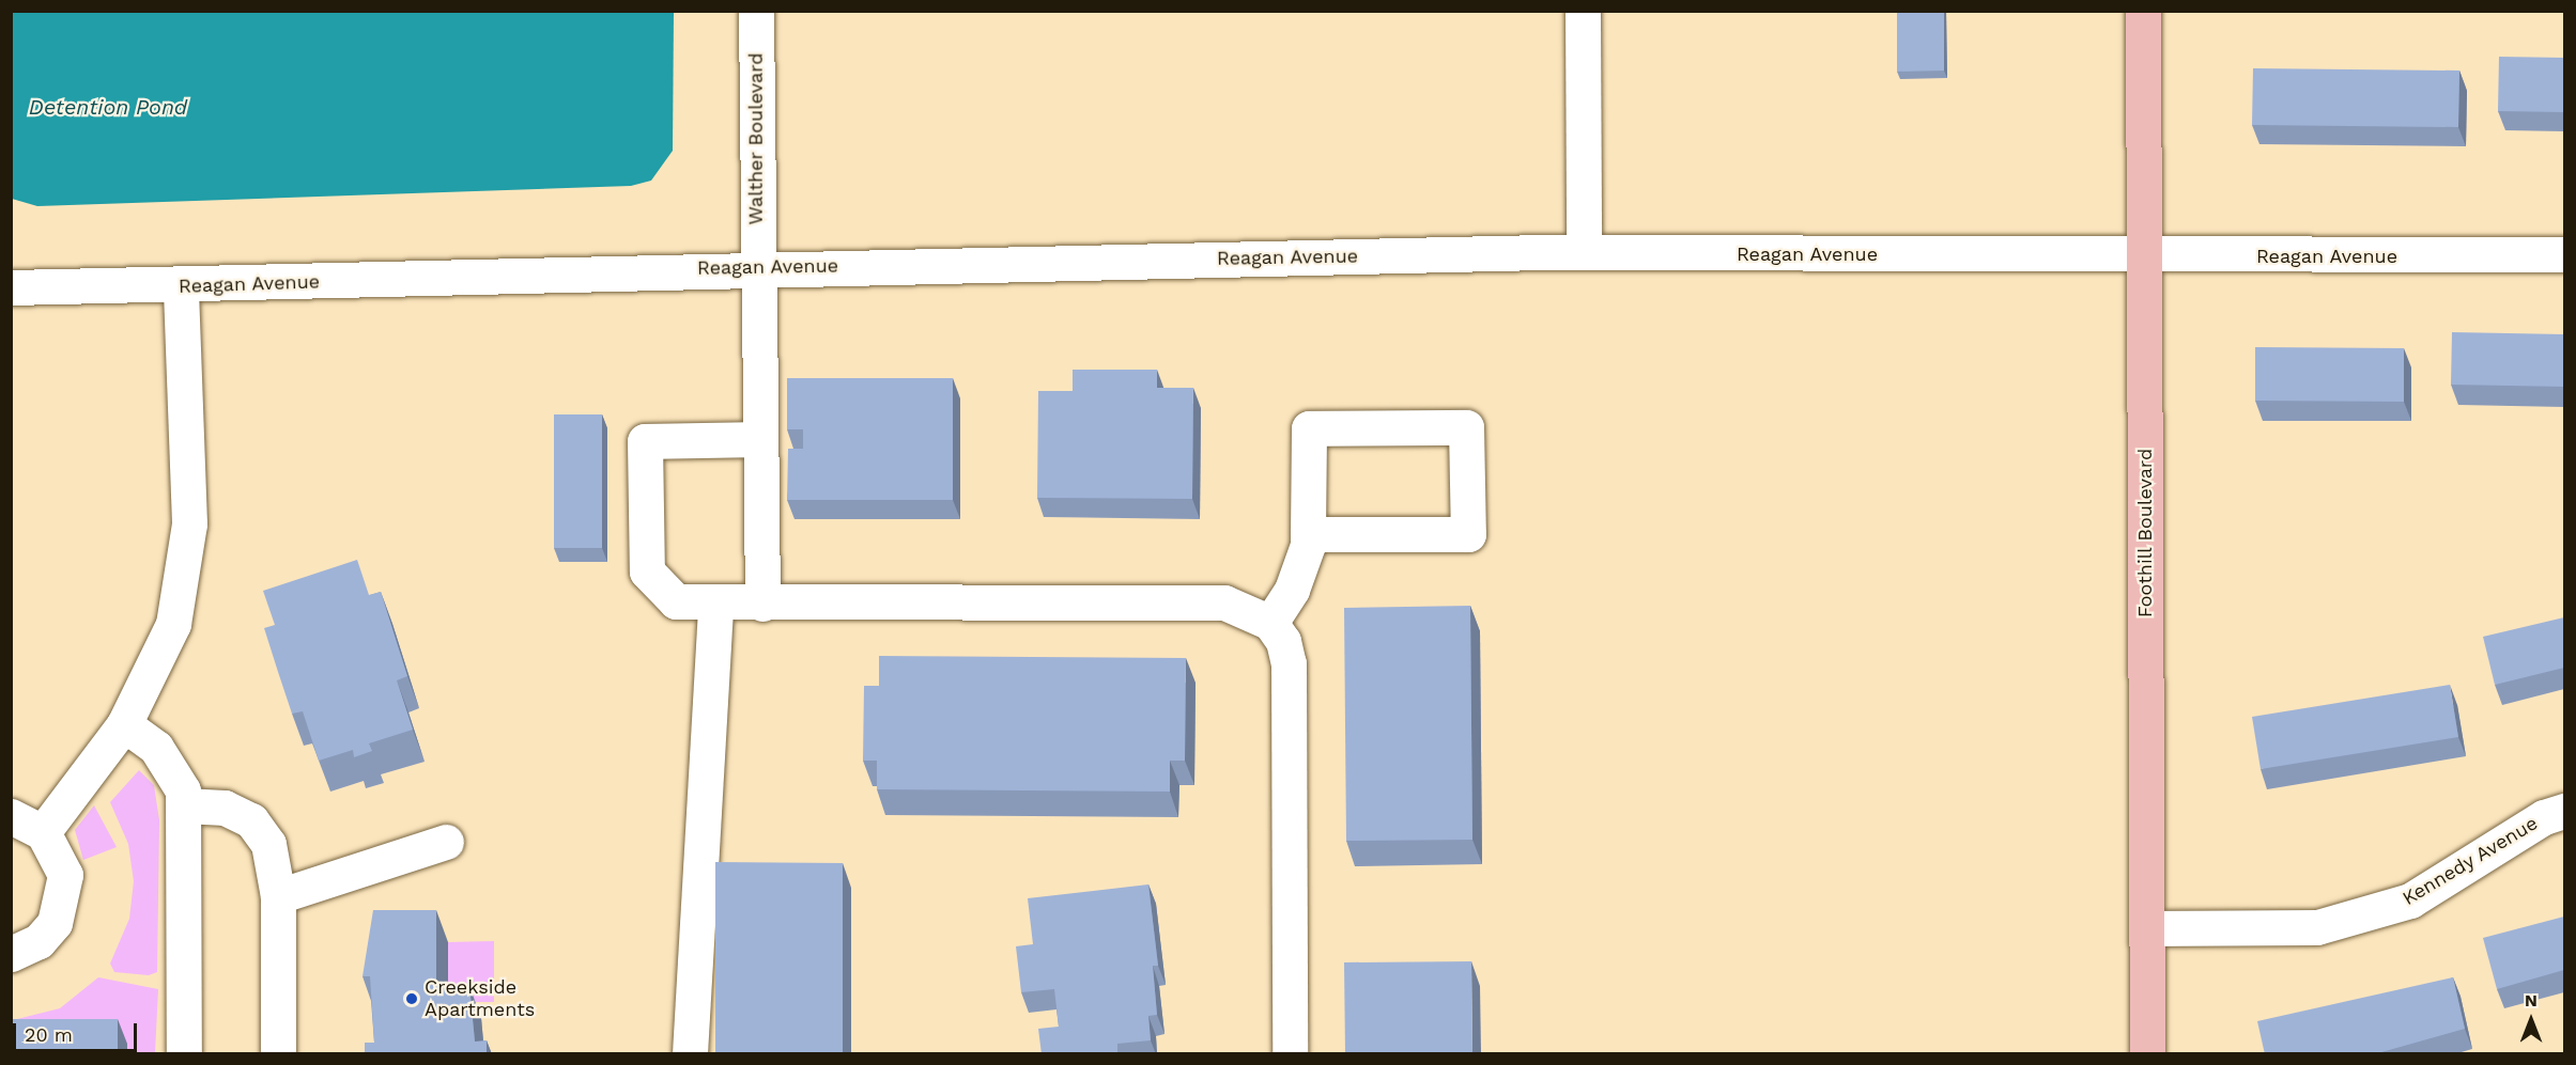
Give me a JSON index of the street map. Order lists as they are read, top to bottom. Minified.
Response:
{"streets":{"main road":["Foothill Boulevard"],"street":["Walther Boulevard","Reagan Avenue","Kennedy Avenue"]},"crossings":[["Walther Boulevard","Reagan Avenue"],["Reagan Avenue","Foothill Boulevard"],["Foothill Boulevard","Kennedy Avenue"]],"water":["Detention Pond"],"places":["Creekside Apartments"],"scale_bar":"20 m","north":"top"}
